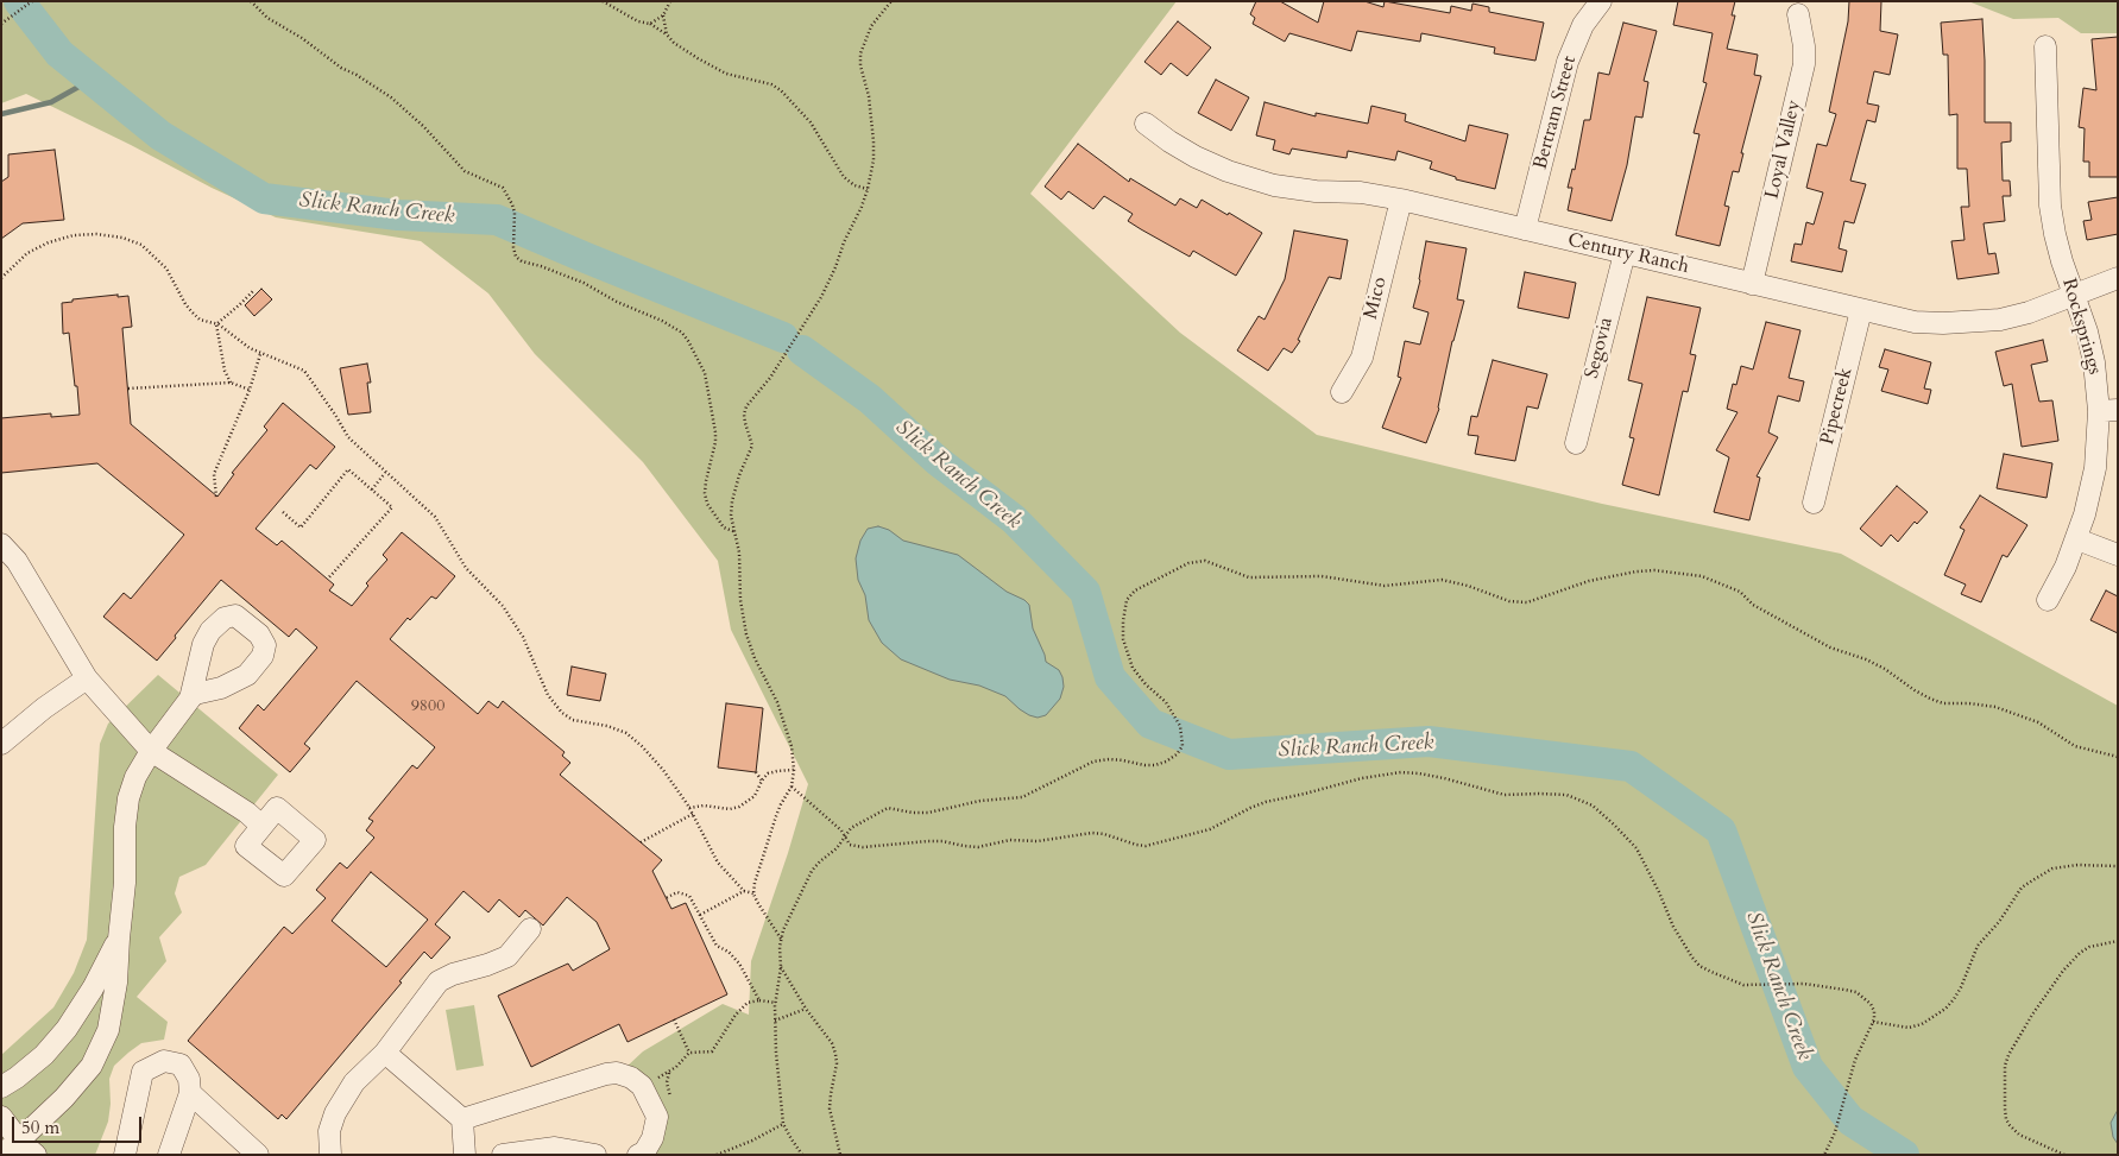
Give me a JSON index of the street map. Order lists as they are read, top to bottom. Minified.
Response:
{"streets":{"street":["Bertram Street","Loyal Valley","Century Ranch","Mico","Rocksprings","Segovia","Pipecreek"]},"crossings":[["Bertram Street","Century Ranch"],["Loyal Valley","Century Ranch"],["Century Ranch","Mico"],["Century Ranch","Rocksprings"],["Century Ranch","Segovia"],["Century Ranch","Pipecreek"]],"water":["Slick Ranch Creek"],"house_numbers":["9800"],"scale_bar":"50 m"}
